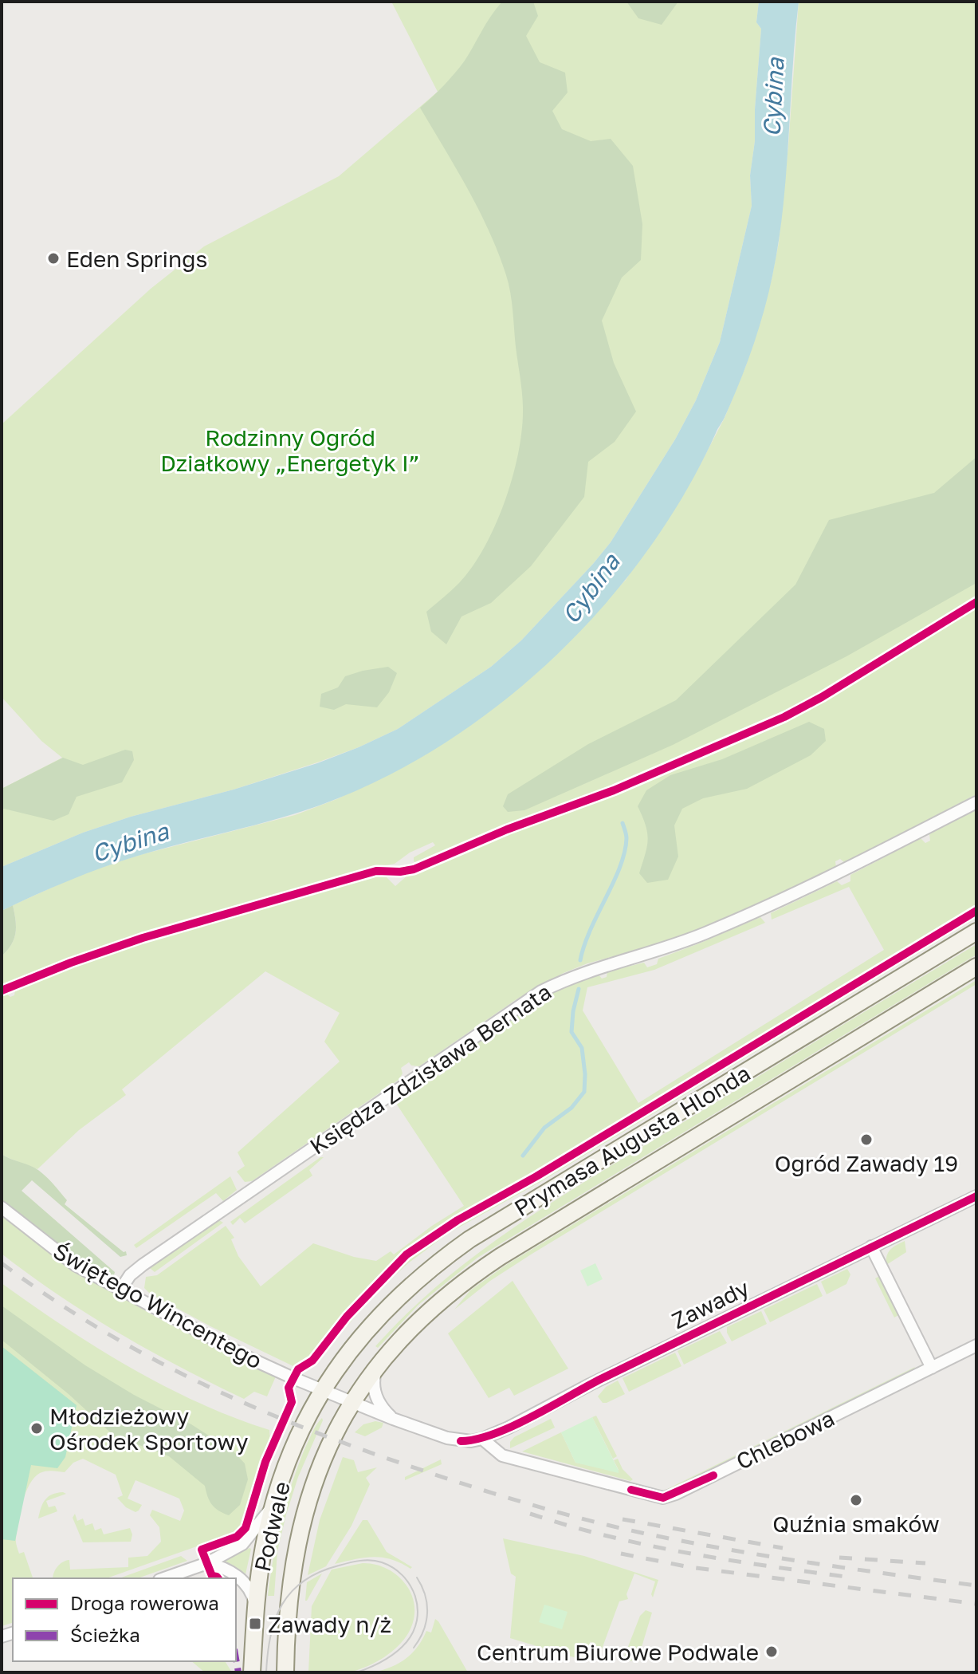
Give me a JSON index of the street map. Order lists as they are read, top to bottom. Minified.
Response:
{"streets":{"main road":["Prymasa Augusta Hlonda","Podwale"],"street":["Księdza Zdzisława Bernata","Zawady","Świętego Wincentego","Chlebowa"]},"crossings":[["Księdza Zdzisława Bernata","Świętego Wincentego"],["Prymasa Augusta Hlonda","Zawady"],["Prymasa Augusta Hlonda","Świętego Wincentego"],["Prymasa Augusta Hlonda","Podwale"],["Zawady","Świętego Wincentego"],["Zawady","Chlebowa"],["Zawady","Podwale"],["Świętego Wincentego","Podwale"]],"water":["Cybina"],"parks":["Rodzinny Ogród Działkowy „Energetyk I”"],"places":{"other":["Eden Springs","Ogród Zawady 19","Młodzieżowy Ośrodek Sportowy","Quźnia smaków","Centrum Biurowe Podwale"],"transit":["Zawady n/ż"]},"legend":["Droga rowerowa","Ścieżka"]}
